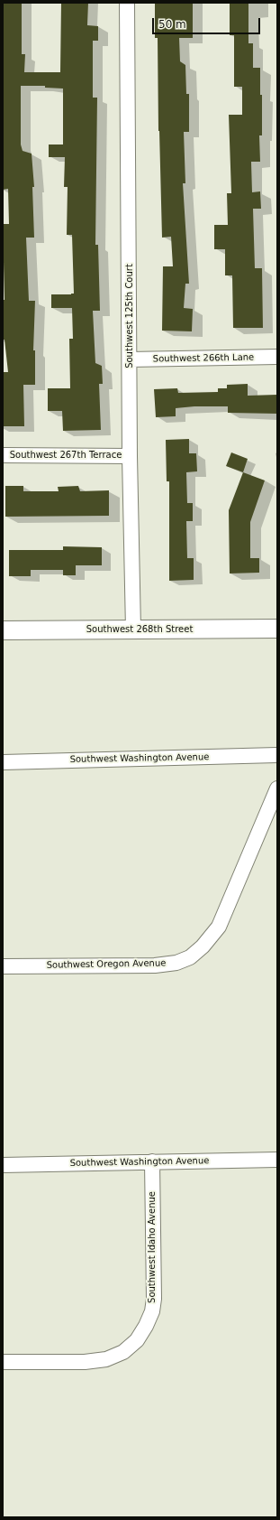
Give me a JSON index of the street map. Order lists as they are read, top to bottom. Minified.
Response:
{"streets":{"main road":["Southwest 268th Street"],"street":["Southwest 125th Court","Southwest 266th Lane","Southwest 267th Terrace","Southwest Washington Avenue","Southwest Oregon Avenue","Southwest Idaho Avenue"]},"crossings":[["Southwest 125th Court","Southwest 266th Lane"],["Southwest 125th Court","Southwest 267th Terrace"],["Southwest 125th Court","Southwest 268th Street"],["Southwest Washington Avenue","Southwest Idaho Avenue"]],"scale_bar":"50 m"}
